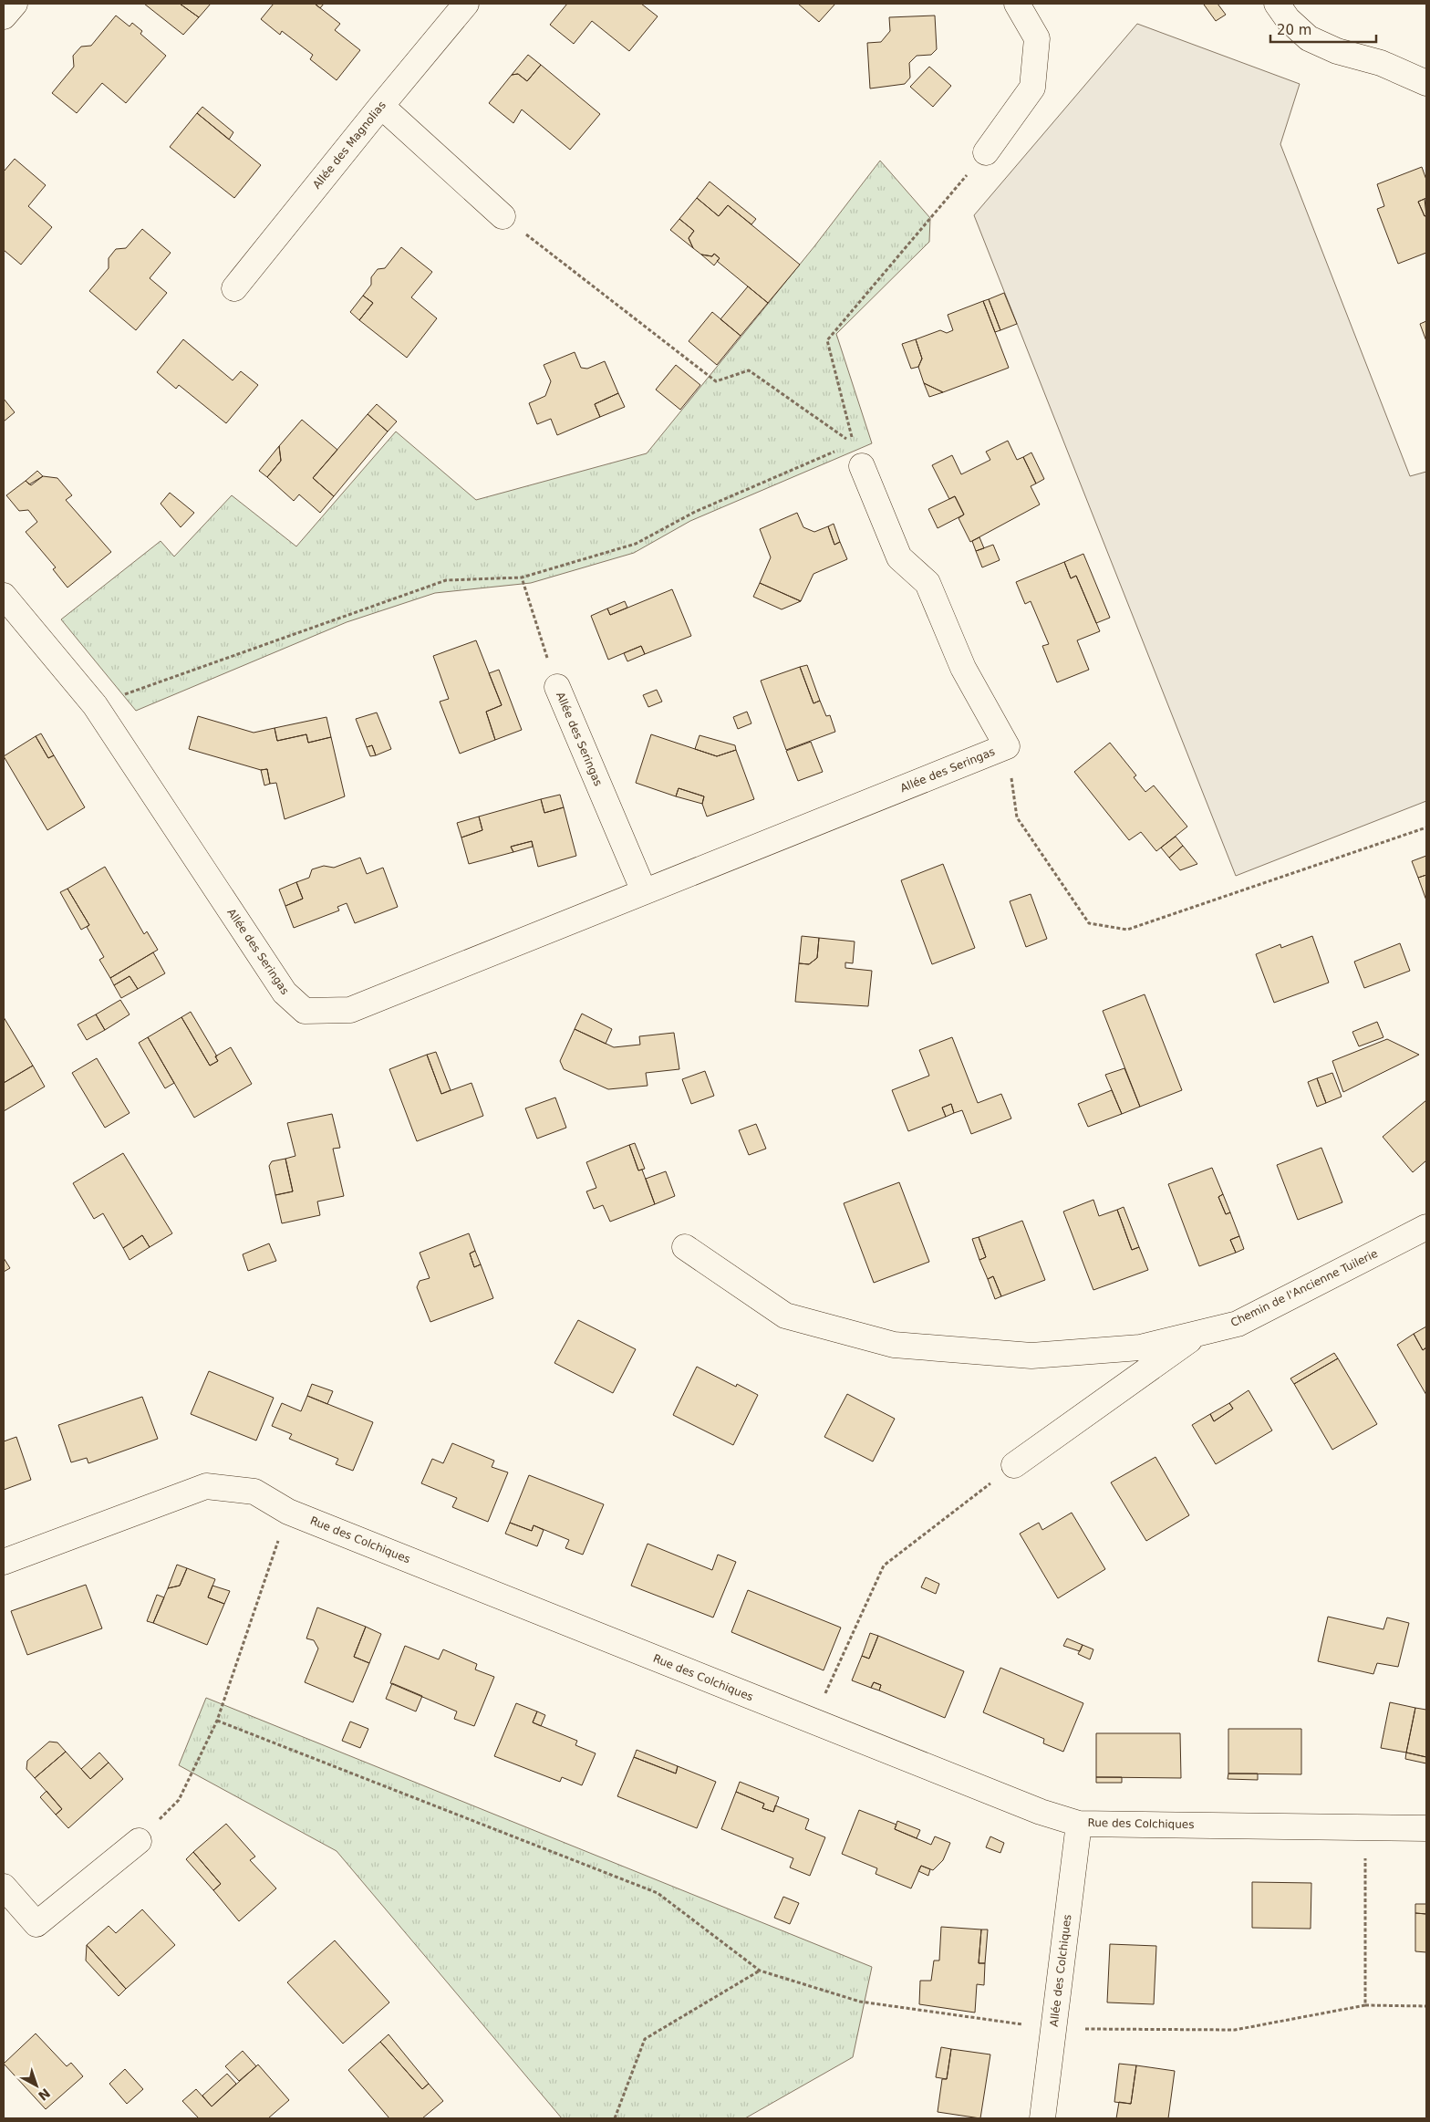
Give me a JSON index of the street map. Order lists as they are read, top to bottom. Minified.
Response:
{"streets":{"street":["Allée des Magnolias","Allée des Seringas","Chemin de l'Ancienne Tuilerie","Rue des Colchiques","Allée des Colchiques"]},"crossings":[["Rue des Colchiques","Allée des Colchiques"]],"scale_bar":"20 m","north":"bottom right"}
